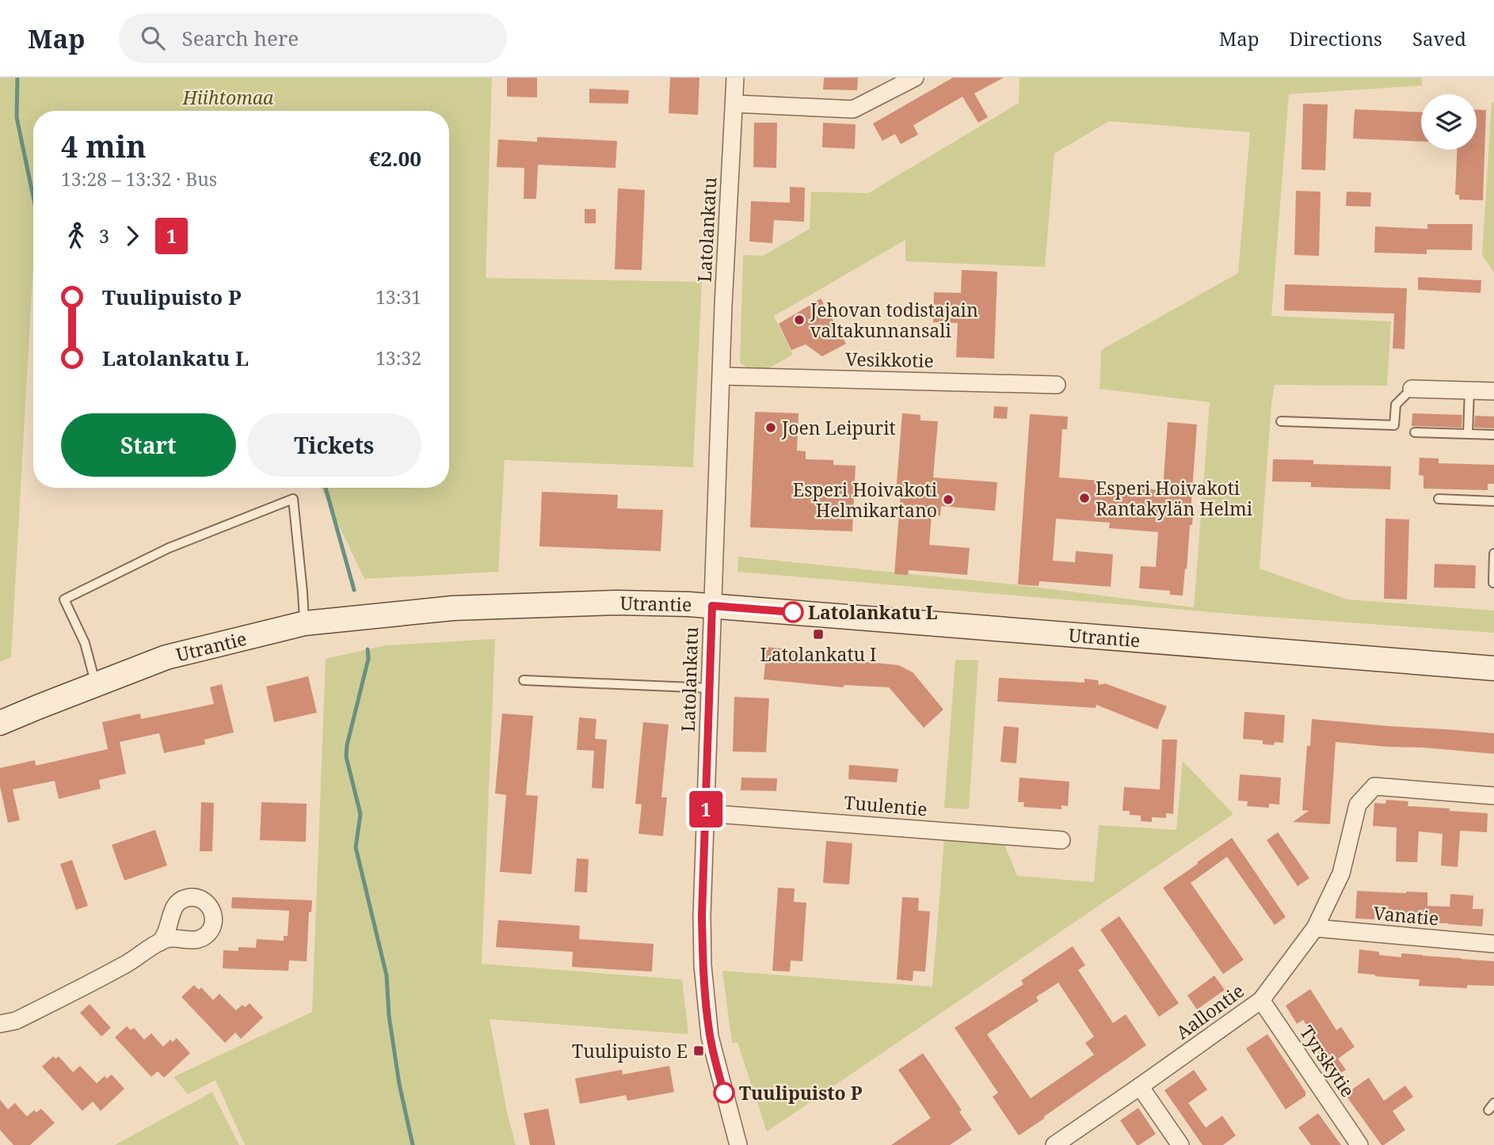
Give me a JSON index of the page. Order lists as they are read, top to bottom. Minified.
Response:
{"streets":{"main road":["Utrantie"],"street":["Latolankatu","Vesikkotie","Tuulentie","Vanatie","Aallontie","Tyrskytie"]},"crossings":[["Latolankatu","Vesikkotie"],["Latolankatu","Utrantie"],["Latolankatu","Tuulentie"],["Vanatie","Aallontie"],["Aallontie","Tyrskytie"]],"parks":["Hiihtomaa"],"places":{"other":["Jehovan todistajain valtakunnansali","Joen Leipurit","Esperi Hoivakoti Rantakylän Helmi","Esperi Hoivakoti Helmikartano","Latolankatu L","Tuulipuisto P"],"transit":["Latolankatu I","Tuulipuisto E"]},"lines":["bus line 1"],"page":{"header":"Map","search":"Search here","nav":["Map","Directions","Saved"],"on_map":"1","heading":["4 min","13:28 – 13:32 · Bus","€2.00"],"legs":["3","1"],"list":[{"name":"Tuulipuisto P","value":"13:31"},{"name":"Latolankatu L","value":"13:32"}],"buttons":["Start","Tickets"]}}
